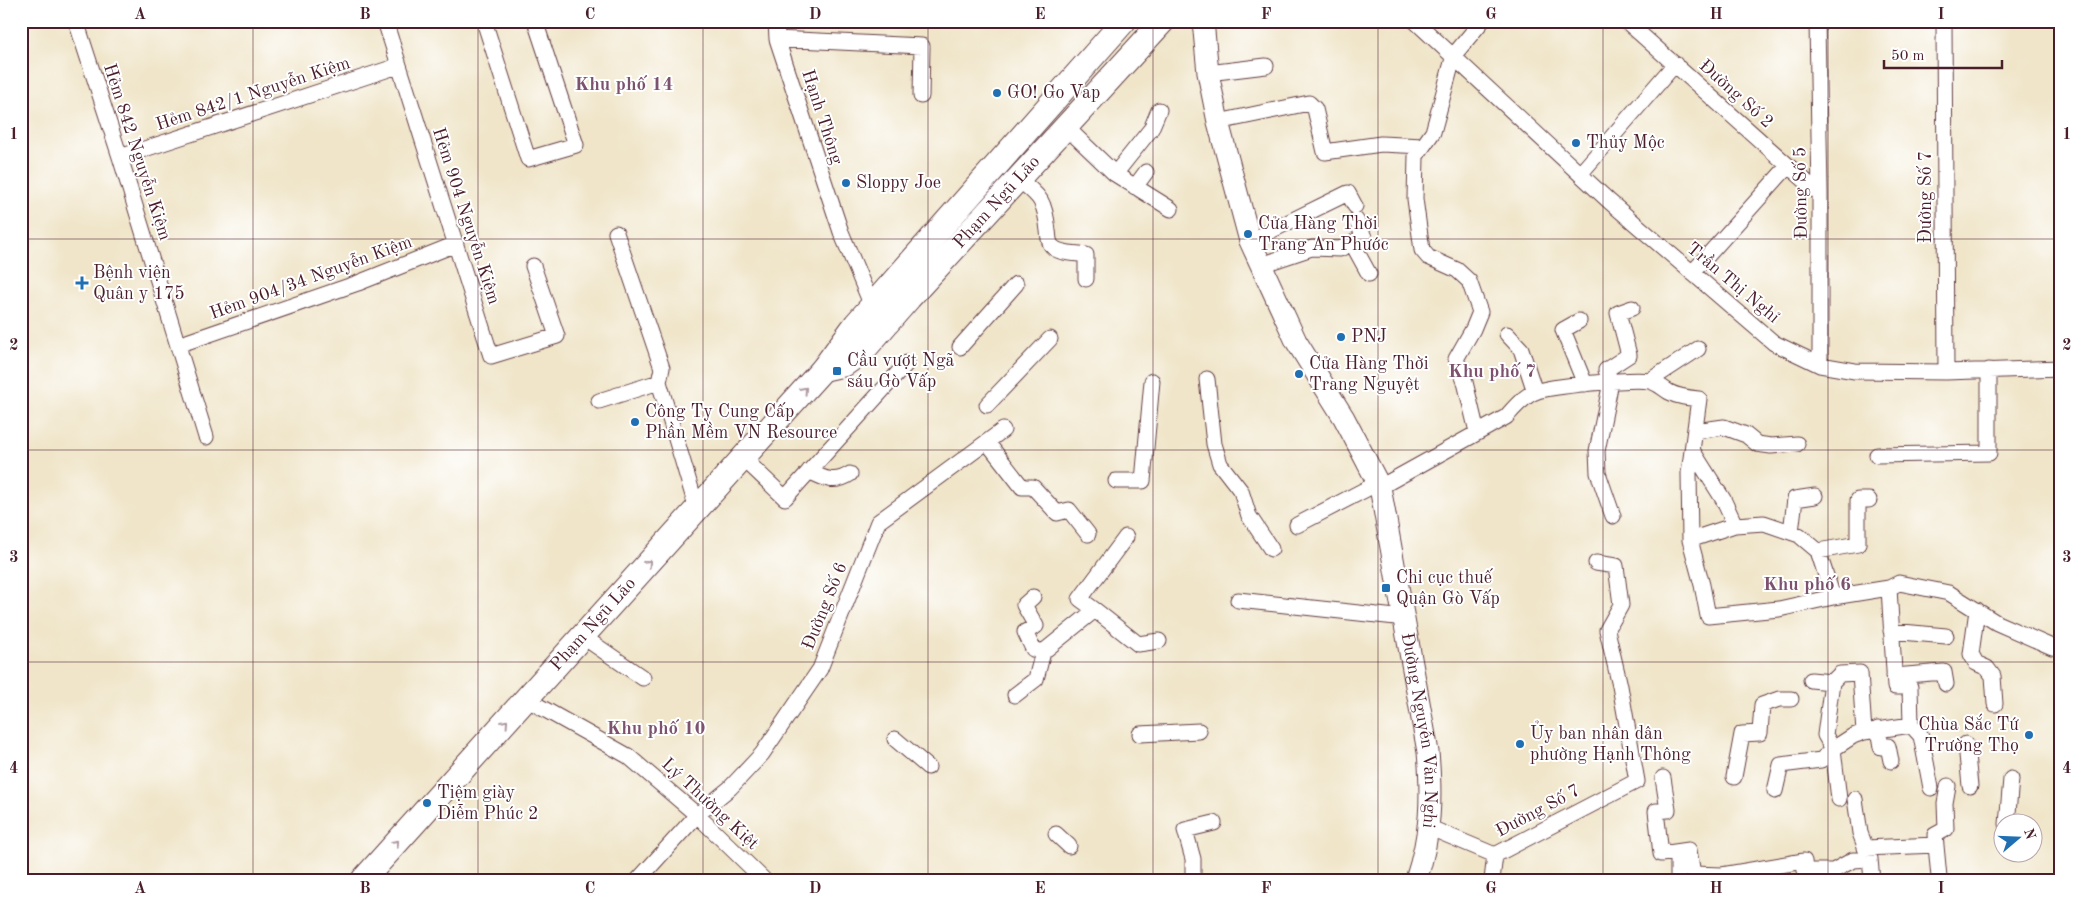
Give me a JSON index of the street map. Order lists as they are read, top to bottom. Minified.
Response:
{"streets":{"main road":["Phạm Ngũ Lão","Đường Nguyễn Văn Nghi"],"street":["Hẻm 842/1 Nguyễn Kiệm","Đường Số 2","Hạnh Thông","Hẻm 842 Nguyễn Kiệm","Đường Số 5","Đường Số 7","Hẻm 904 Nguyễn Kiệm","Hẻm 904/34 Nguyễn Kiệm","Trần Thị Nghỉ","Đường Số 6","Lý Thường Kiệt"]},"crossings":[["Hẻm 842/1 Nguyễn Kiệm","Hẻm 842 Nguyễn Kiệm"],["Hẻm 842/1 Nguyễn Kiệm","Hẻm 904 Nguyễn Kiệm"],["Đường Số 2","Đường Số 5"],["Hạnh Thông","Phạm Ngũ Lão"],["Hẻm 842 Nguyễn Kiệm","Hẻm 904/34 Nguyễn Kiệm"],["Đường Số 5","Trần Thị Nghỉ"],["Đường Số 7","Trần Thị Nghỉ"],["Đường Số 7","Đường Nguyễn Văn Nghi"],["Phạm Ngũ Lão","Lý Thường Kiệt"],["Hẻm 904 Nguyễn Kiệm","Hẻm 904/34 Nguyễn Kiệm"],["Đường Số 6","Lý Thường Kiệt"]],"districts":["Khu phố 14","Khu phố 7","Khu phố 6","Khu phố 10"],"places":{"other":["GO! Go Vap","Thủy Mộc","Sloppy Joe","Cửa Hàng Thời Trang An Phước","PNJ","Cửa Hàng Thời Trang Nguyệt","Công Ty Cung Cấp Phần Mềm VN Resource","Chùa Sắc Tứ Trường Thọ","Ủy ban nhân dân phường Hạnh Thông","Tiệm giày Diễm Phúc 2"],"health":["Bệnh viện Quân y 175"],"transit":["Cầu vượt Ngã sáu Gò Vấp","Chi cục thuế Quận Gò Vấp"]},"scale_bar":"50 m","north":"right","grid":{"columns":["A","B","C","D","E","F","G","H","I"],"rows":["1","2","3","4"]}}
